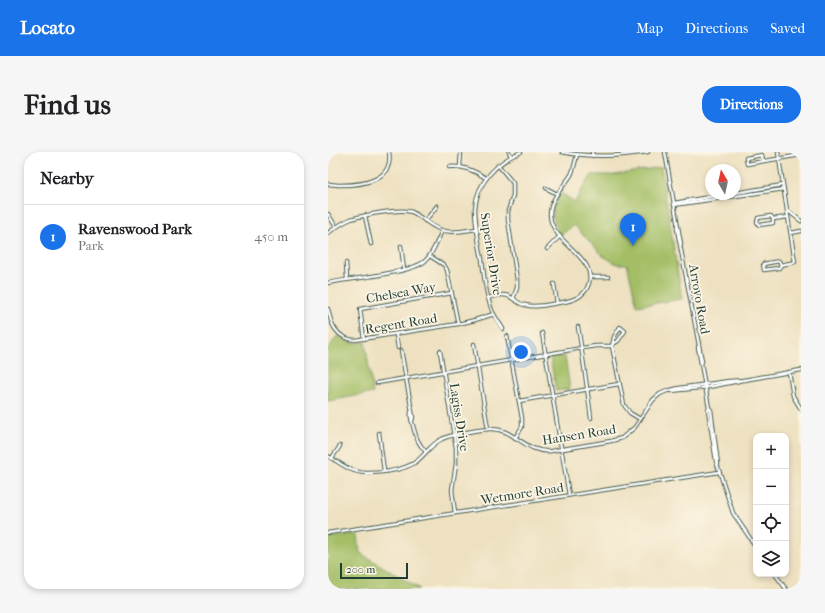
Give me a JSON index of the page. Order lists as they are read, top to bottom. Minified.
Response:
{"streets":{"street":["Superior Drive","Chelsea Way","Arroyo Road","Regent Road","Lagiss Drive","Hansen Road","Wetmore Road"]},"crossings":[["Superior Drive","Regent Road"],["Chelsea Way","Regent Road"],["Arroyo Road","Hansen Road"],["Arroyo Road","Wetmore Road"],["Lagiss Drive","Hansen Road"],["Lagiss Drive","Wetmore Road"]],"scale_bar":"200 m","north":"top","page":{"header":"Locato","nav":["Map","Directions","Saved"],"buttons":"Directions","title":"Find us","heading":"Nearby","list":[{"mark":"1","name":"Ravenswood Park","note":"Park","value":"450 m"}],"pins":"1","map_buttons":["+","−"],"scale":"200 m"}}
